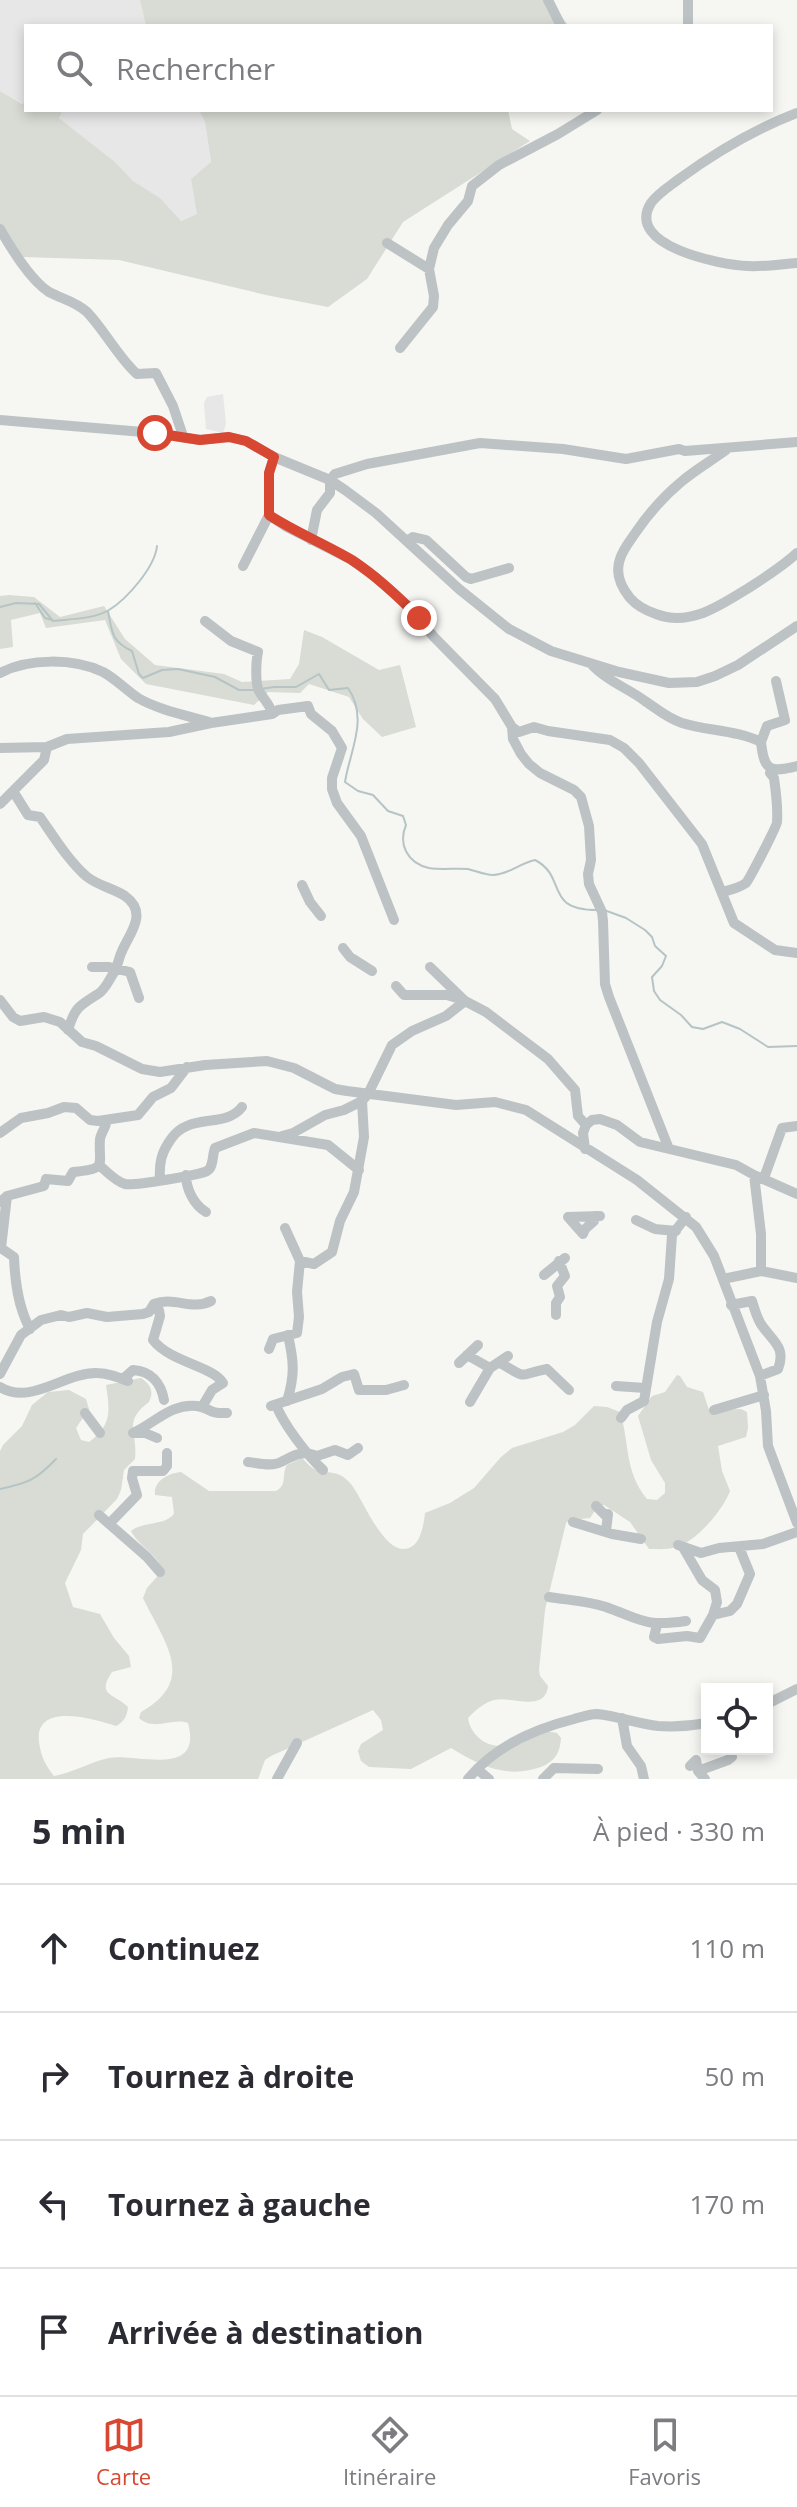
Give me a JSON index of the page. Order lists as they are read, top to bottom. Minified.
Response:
{"page":{"search":"Rechercher","heading":["5 min","À pied · 330 m"],"list":[["Continuez","110 m"],["Tournez à droite","50 m"],["Tournez à gauche","170 m"],"Arrivée à destination"],"nav":["Carte","Itinéraire","Favoris"]}}
